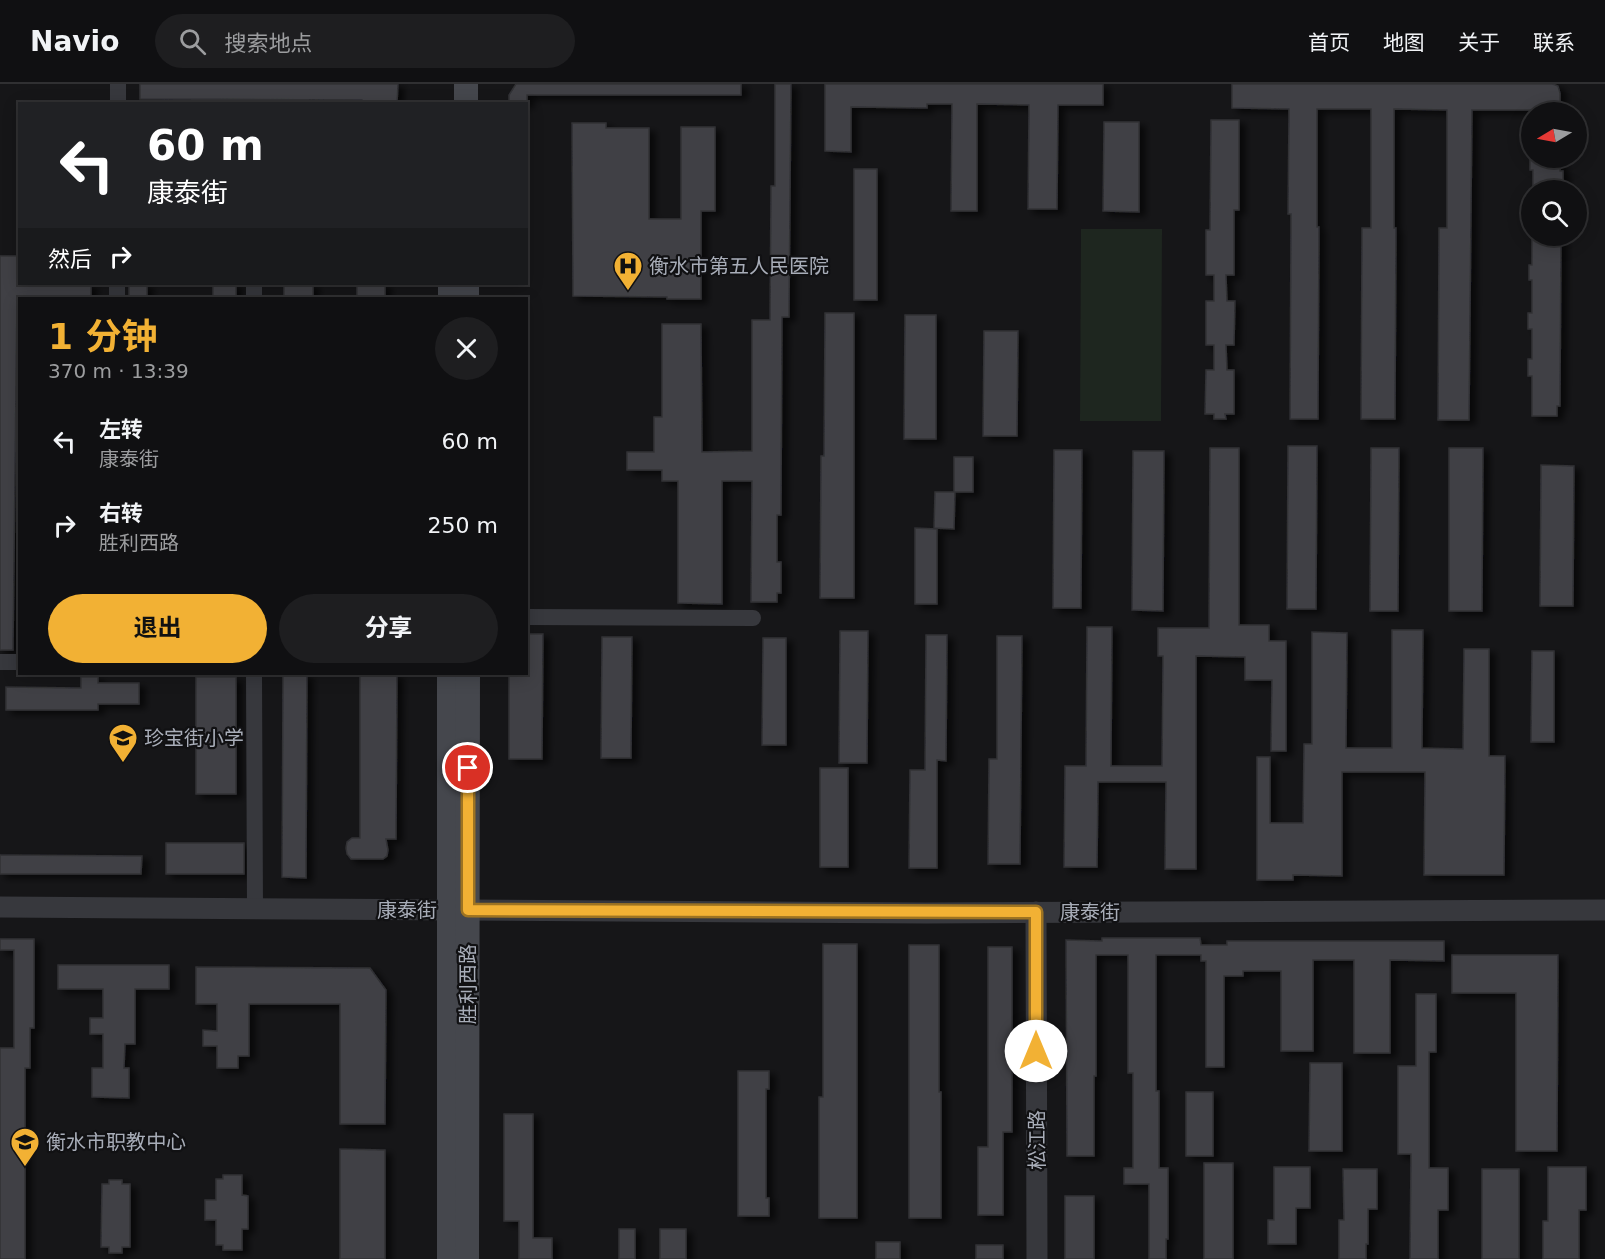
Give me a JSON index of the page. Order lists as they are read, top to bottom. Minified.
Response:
{"streets":{"main road":["胜利西路"],"street":["康泰街","松江路"]},"crossings":[["康泰街","胜利西路"],["康泰街","松江路"]],"places":{"hospital":["衡水市第五人民医院"],"school or university":["珍宝街小学","衡水市职教中心"]},"north":"left","page":{"header":"Navio","search":"搜索地点","nav":["首页","地图","关于","联系"],"turn":["60 m","康泰街"],"then":"然后","heading":["1 分钟","370 m · 13:39"],"list":[{"name":"左转","note":"康泰街","value":"60 m"},{"name":"右转","note":"胜利西路","value":"250 m"}],"buttons":["退出","分享"]}}
